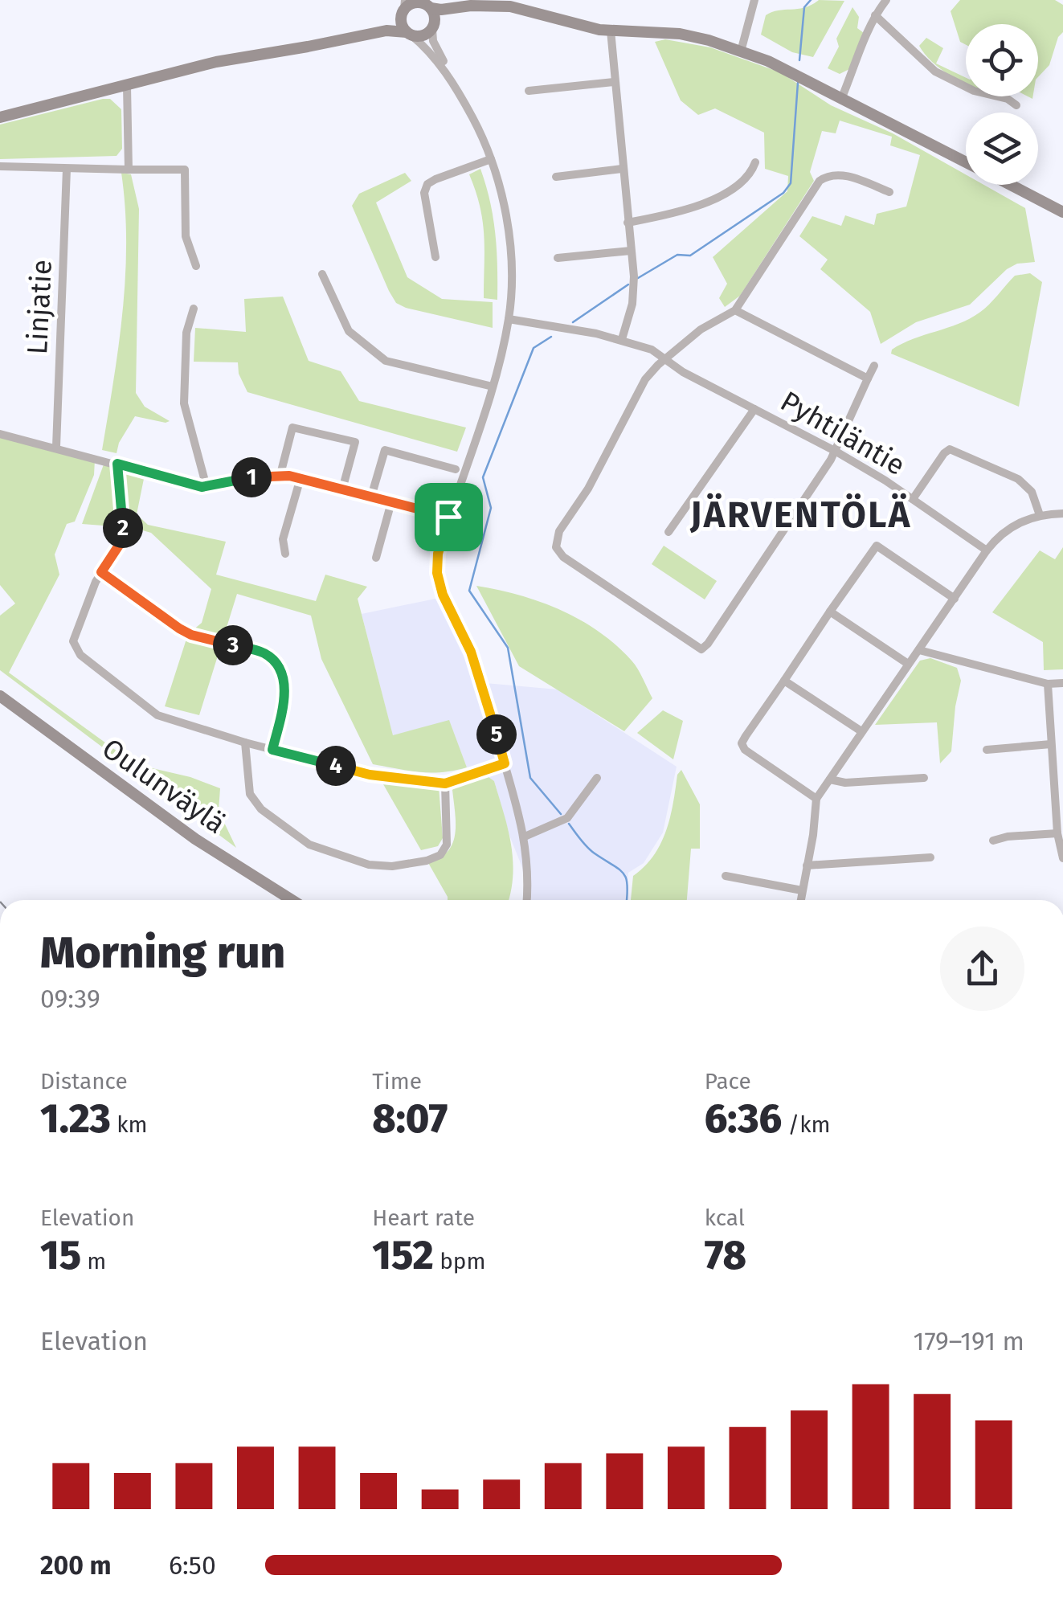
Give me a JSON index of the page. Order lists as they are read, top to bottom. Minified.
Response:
{"streets":{"street":["Linjatie","Pyhtiläntie","Oulunväylä"]},"districts":["JÄRVENTÖLÄ"],"page":{"pins":["1","2","3","5","4"],"heading":["Morning run","09:39"],"stats":[["Distance","1.23 km"],["Time","8:07"],["Pace","6:36 /km"],["Elevation","15 m"],["Heart rate","152 bpm"],["kcal","78"]],"chart":["Elevation","179–191 m"],"list":[{"name":"200 m","note":"6:50"}]}}
